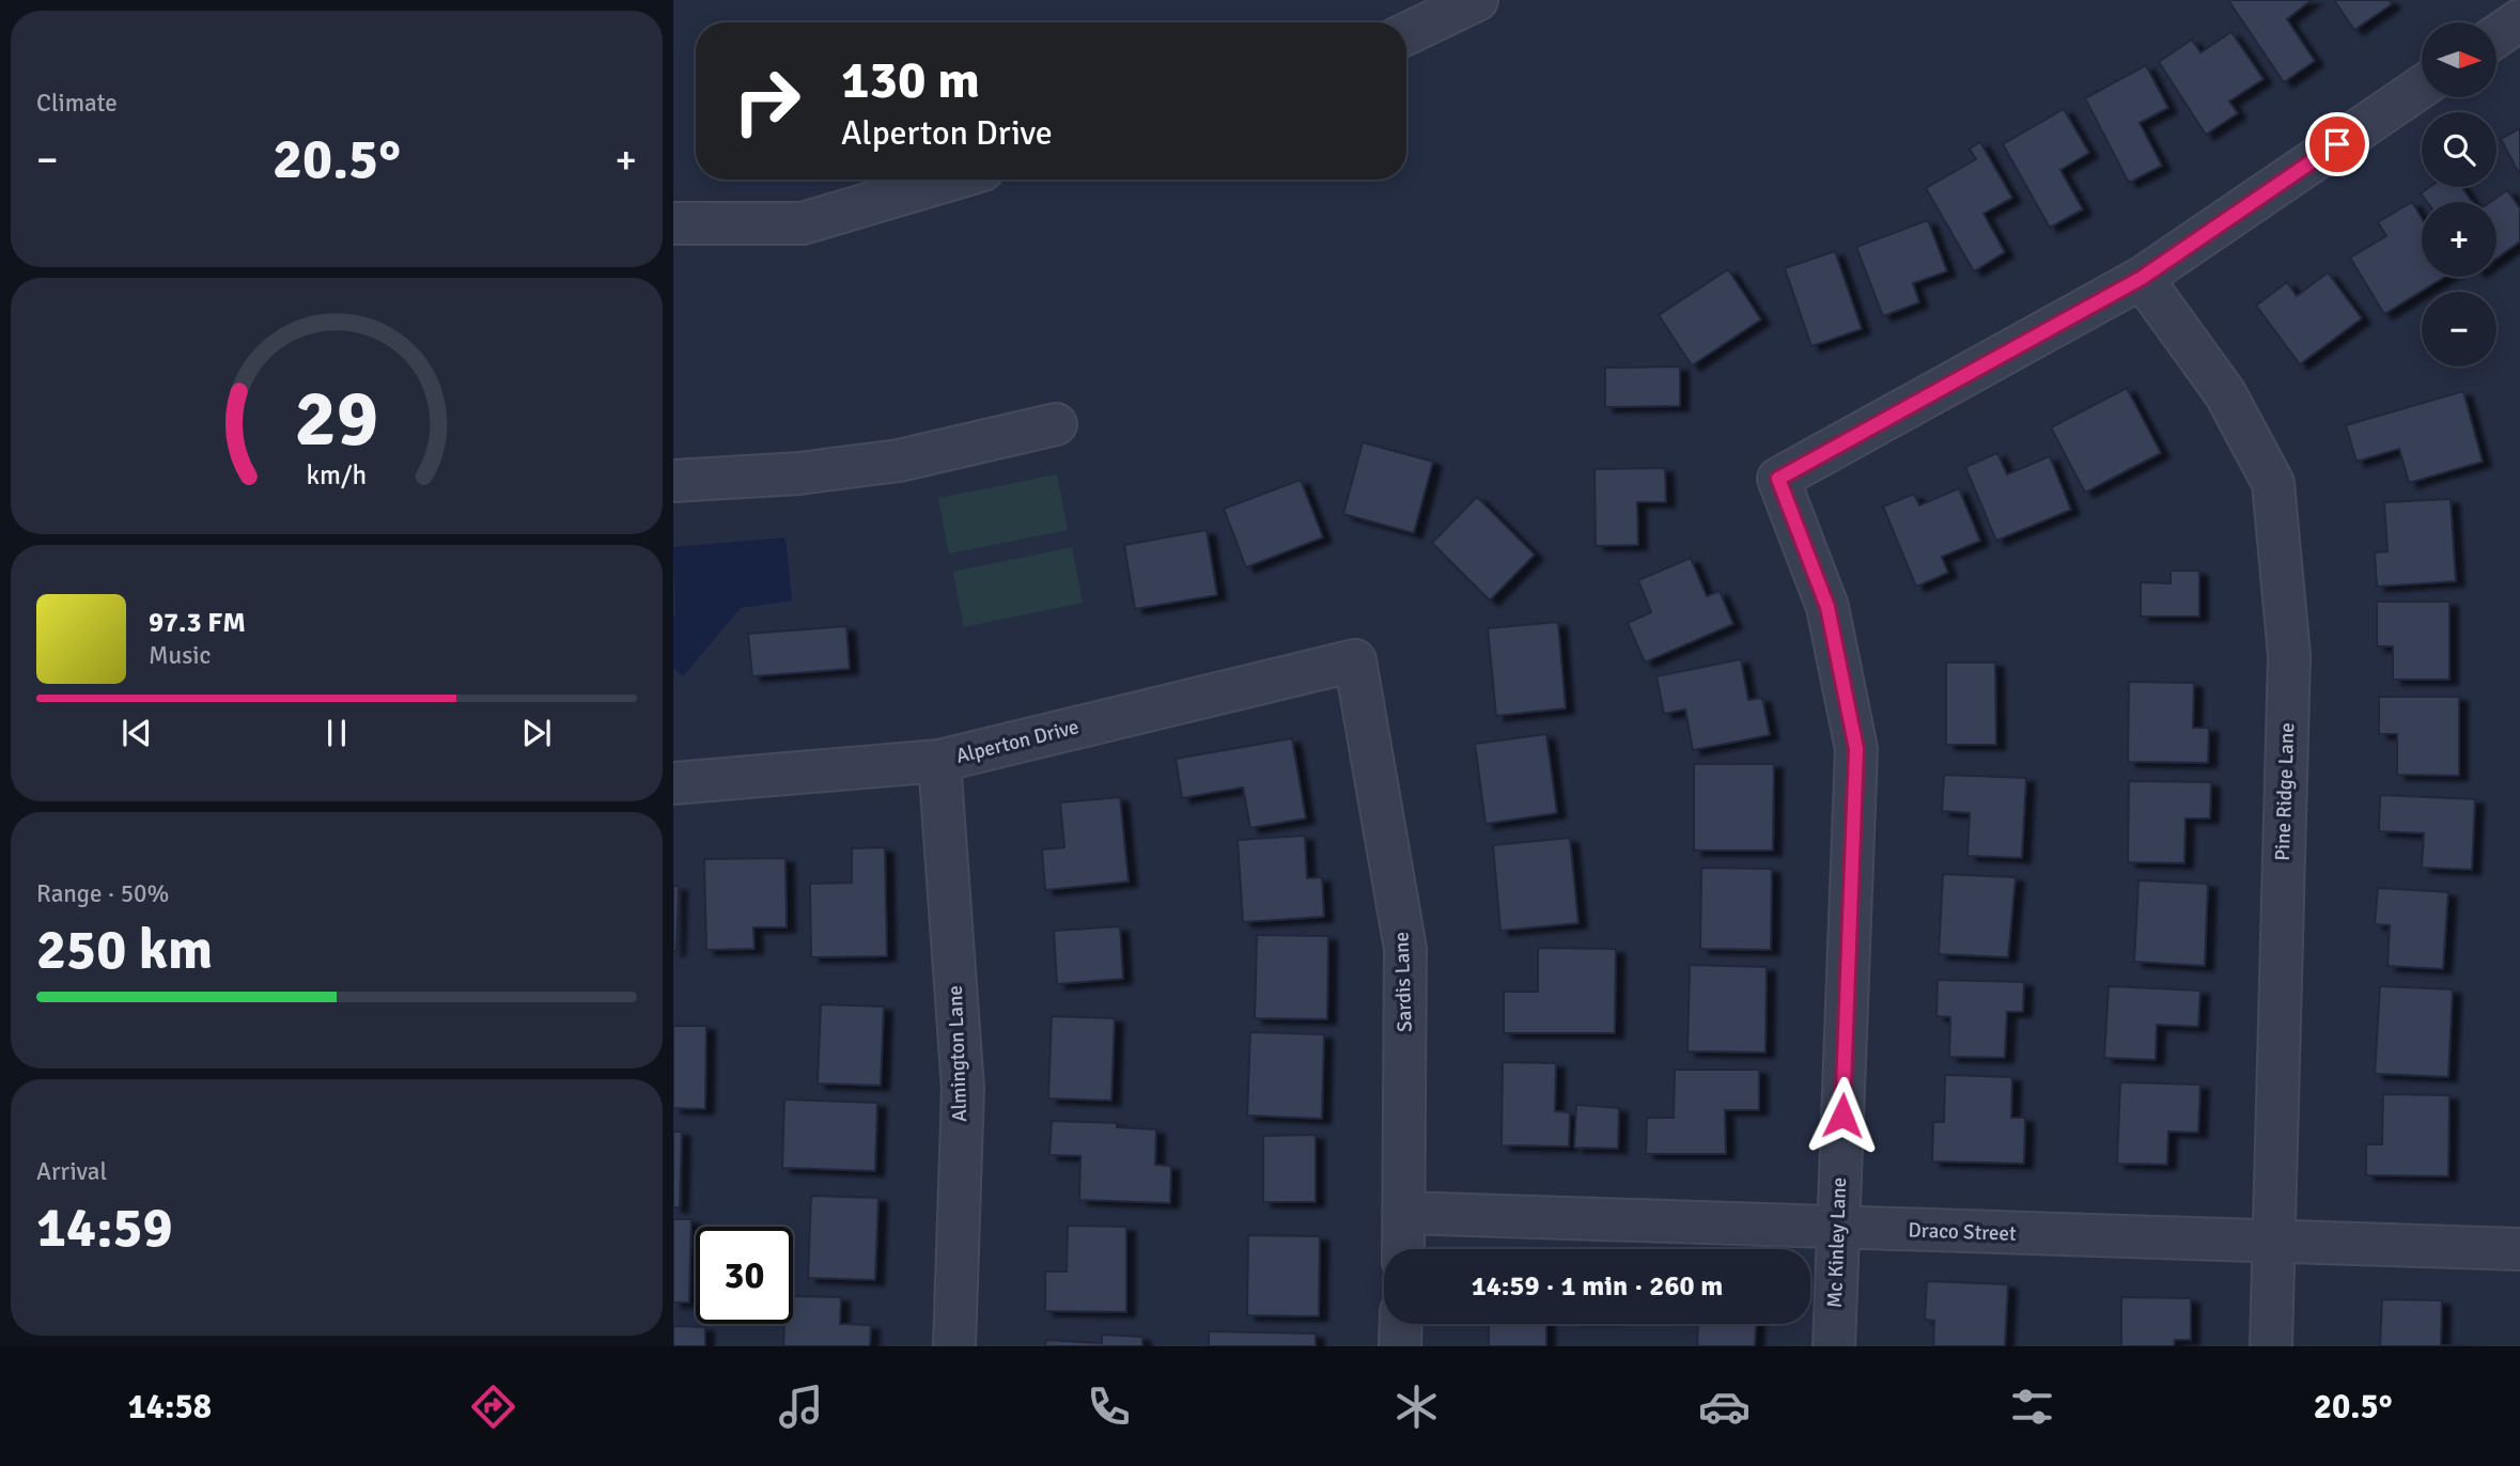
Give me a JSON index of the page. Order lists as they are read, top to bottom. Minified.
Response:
{"streets":{"street":["Alperton Drive","Pine Ridge Lane","Sardis Lane","Almington Lane","Draco Street","Mc Kinley Lane"]},"crossings":[["Alperton Drive","Sardis Lane"],["Alperton Drive","Almington Lane"],["Pine Ridge Lane","Draco Street"],["Pine Ridge Lane","Mc Kinley Lane"],["Sardis Lane","Draco Street"],["Draco Street","Mc Kinley Lane"]],"north":"right","page":{"tile":["Climate",["Range · 50%","250 km"],["Arrival","14:59"]],"map_buttons":["+","−"],"turn":["130 m","Alperton Drive"],"heat":["−","20.5°","+"],"song":["97.3 FM","Music"],"limit":"30","trip":"14:59 · 1 min · 260 m","tabs":["14:58","20.5°"],"gauge":["29","km/h"]}}
